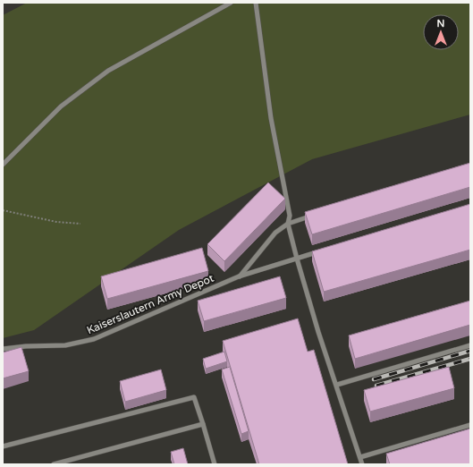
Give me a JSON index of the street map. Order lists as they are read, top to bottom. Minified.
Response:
{"streets":{"lane":["Kaiserslautern Army Depot"]},"north":"top"}
